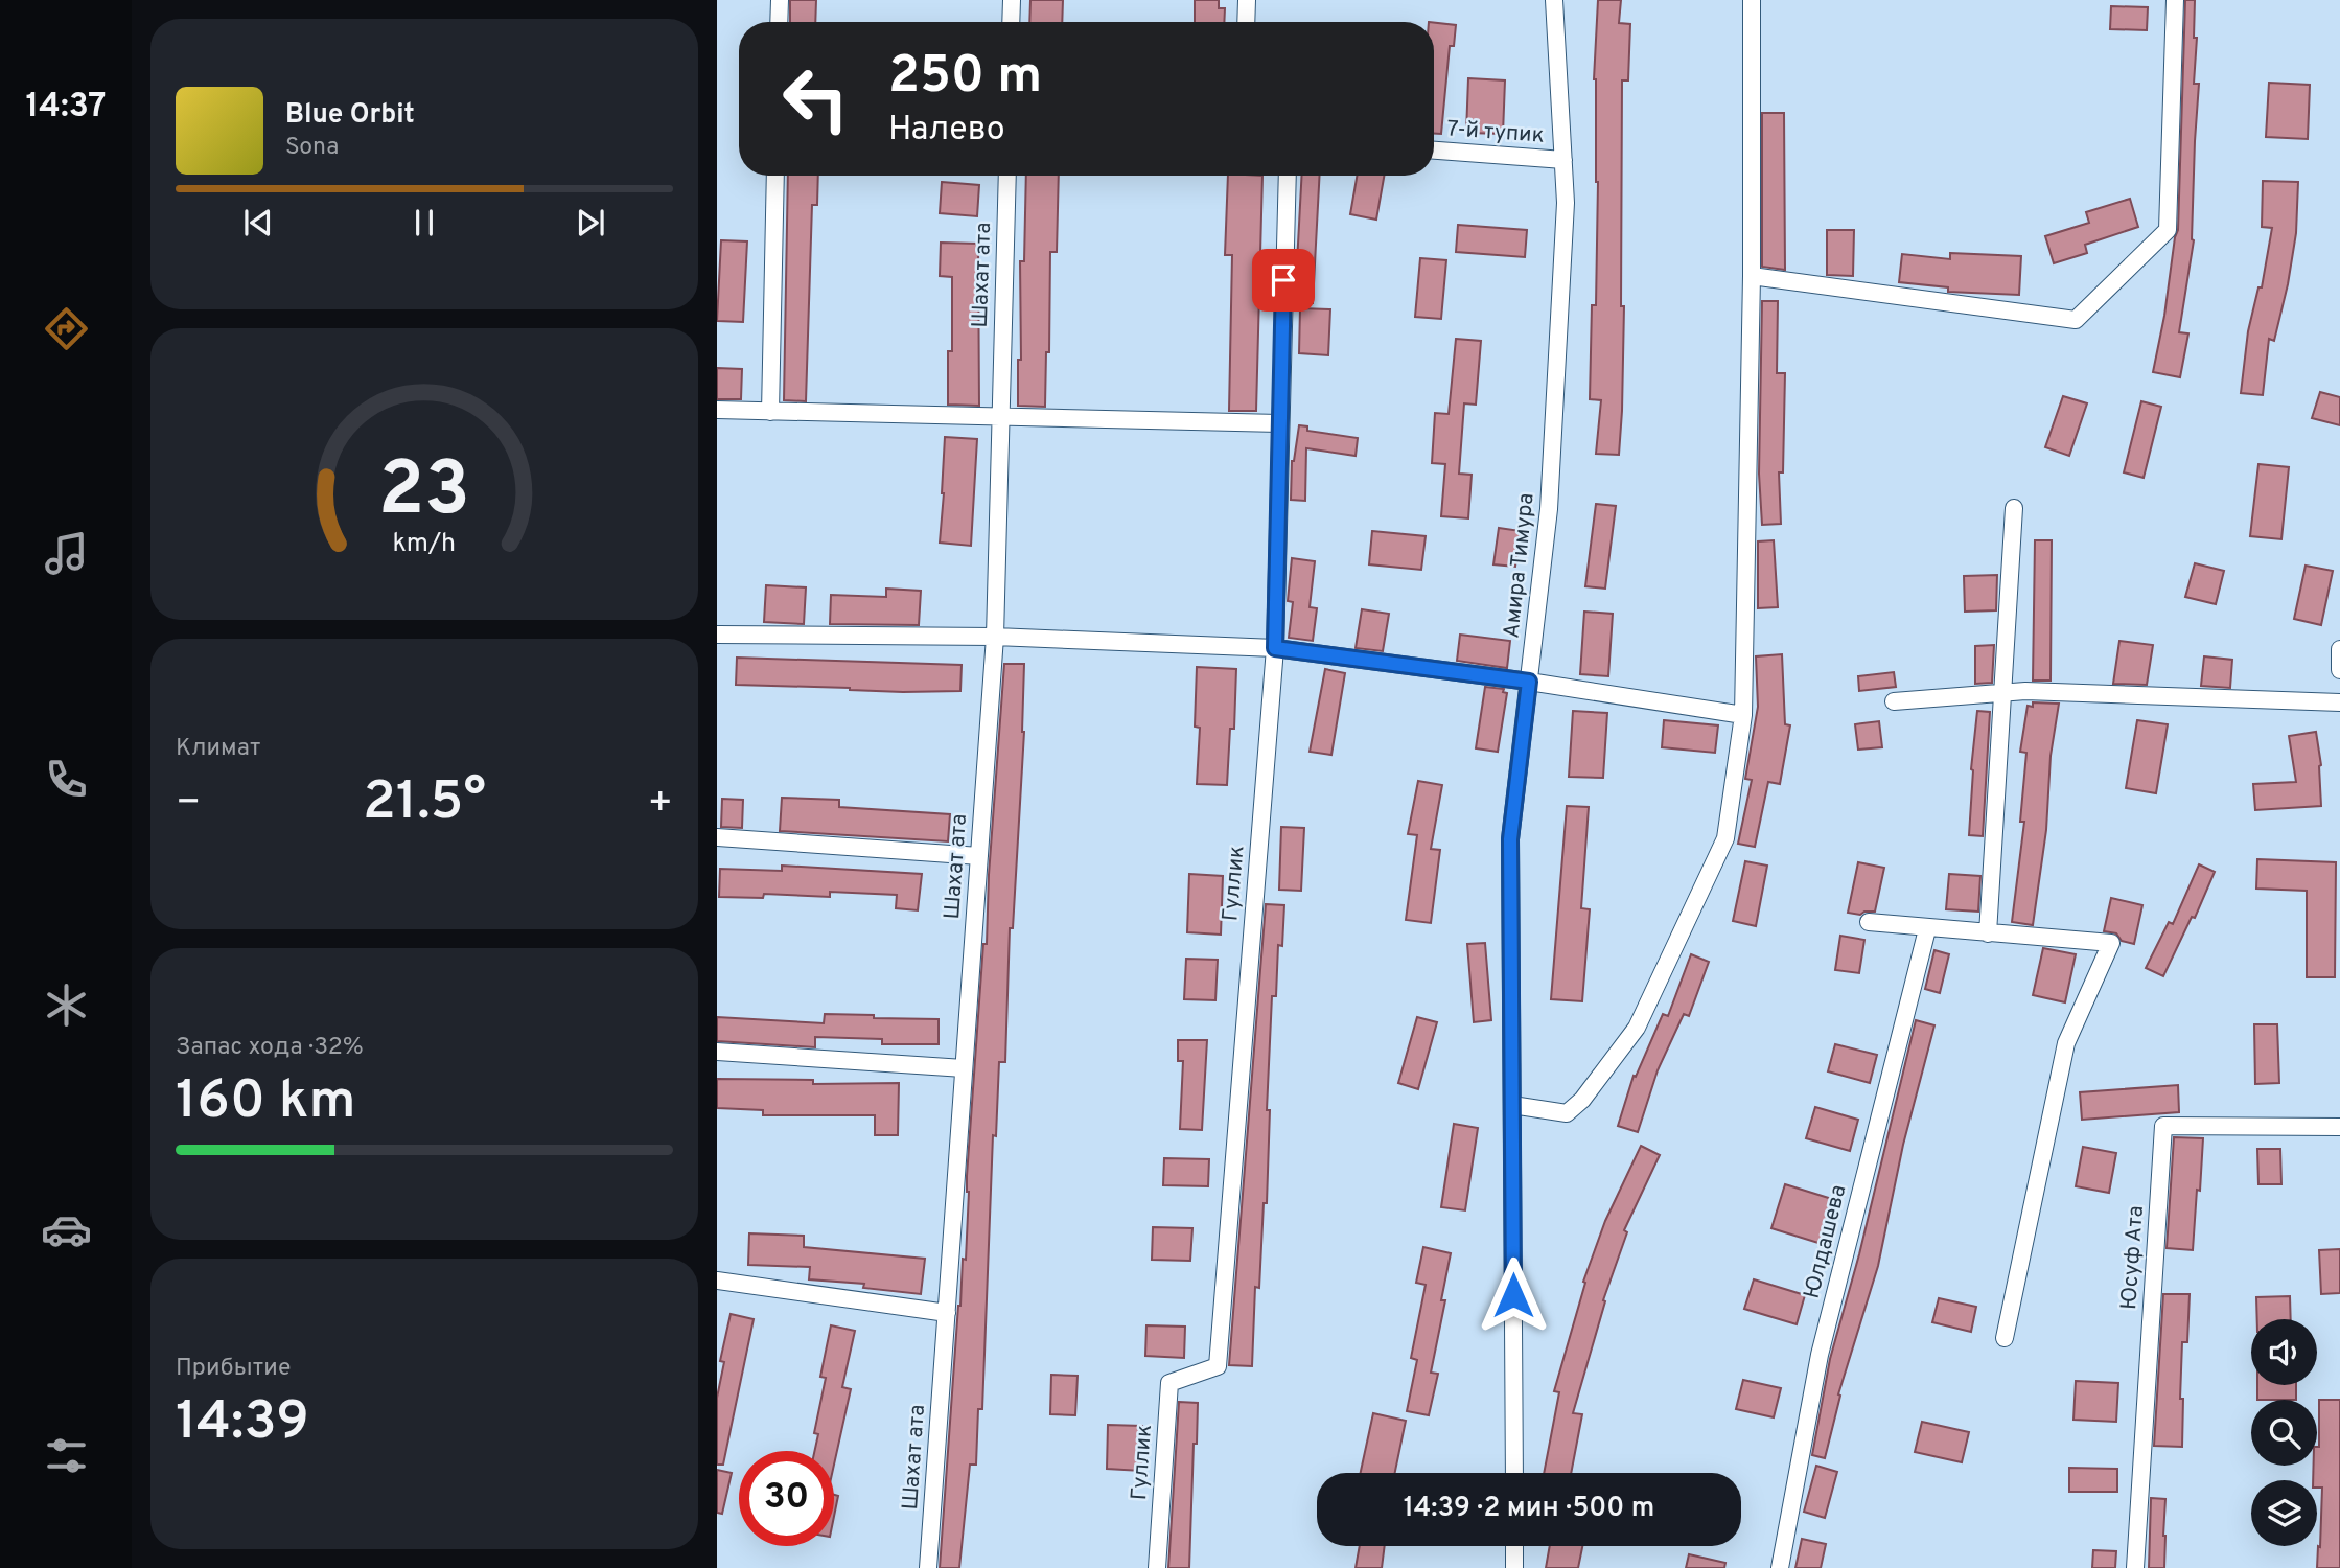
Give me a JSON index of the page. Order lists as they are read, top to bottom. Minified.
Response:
{"streets":{"street":["7-й тупик","Шахат ата","Амира Тимура","Гуллик","Юлдашева","Юсуф Ата"]},"crossings":[["7-й тупик","Амира Тимура"]],"page":{"tabs":"14:37","turn":["250 m","Налево"],"song":["Blue Orbit","Sona"],"tile":["Климат",["Запас хода · 32%","160 km"],["Прибытие","14:39"]],"heat":["−","21.5°","+"],"limit":"30","trip":"14:39 · 2 мин · 500 m","gauge":["23","km/h"]}}
